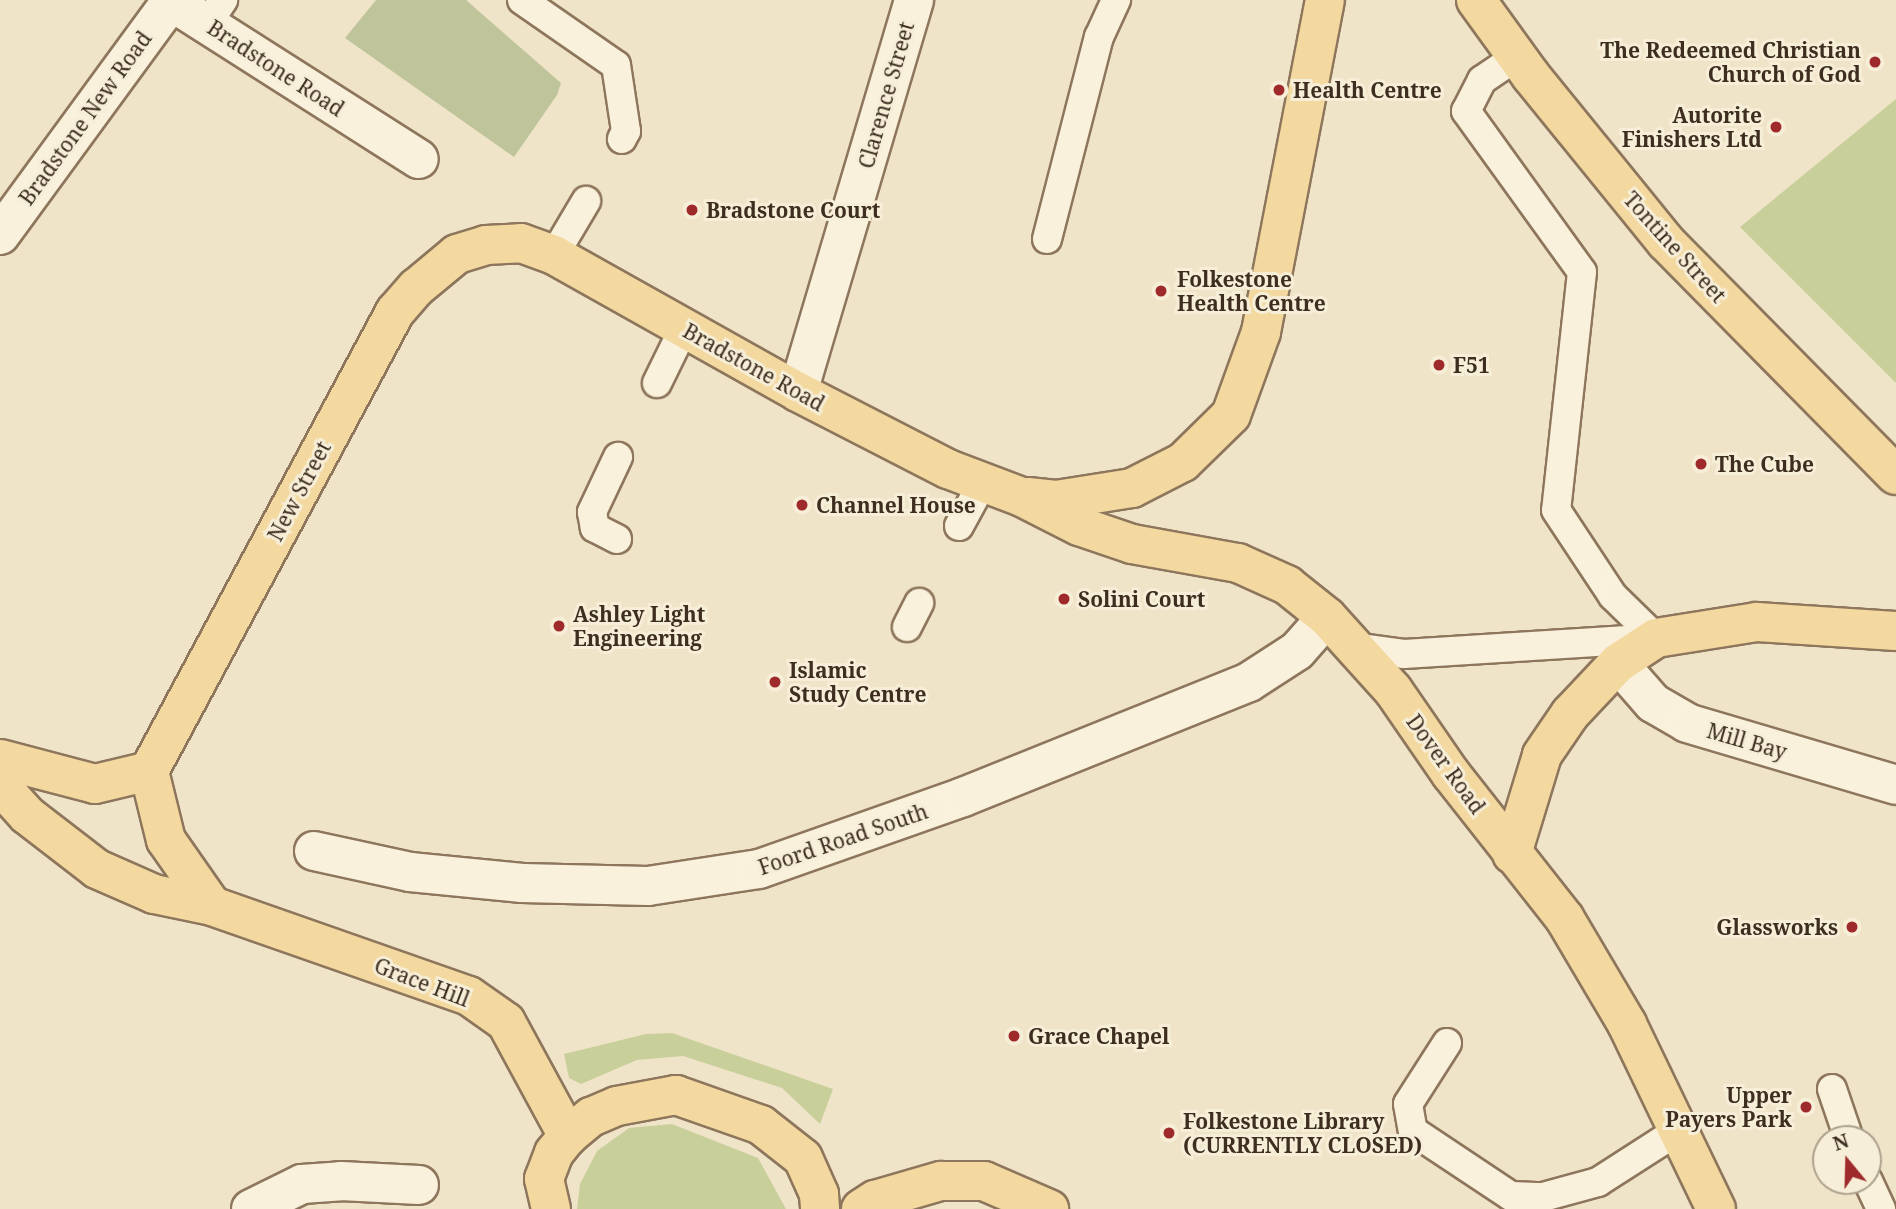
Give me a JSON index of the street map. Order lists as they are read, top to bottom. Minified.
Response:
{"streets":{"main road":["Bradstone Road","Tontine Street","New Street","Dover Road","Grace Hill"],"street":["Clarence Street","Bradstone New Road","Mill Bay","Foord Road South"]},"crossings":[["Bradstone Road","Clarence Street"],["Bradstone Road","Bradstone New Road"],["Bradstone Road","New Street"],["Bradstone Road","Dover Road"],["Dover Road","Foord Road South"]],"places":["The Redeemed Christian Church of God","Health Centre","Autorite Finishers Ltd","Bradstone Court","Folkestone Health Centre","F51","The Cube","Channel House","Solini Court","Ashley Light Engineering","Islamic Study Centre","Glassworks","Grace Chapel","Upper Payers Park","Folkestone Library (CURRENTLY CLOSED)"],"north":"top"}
